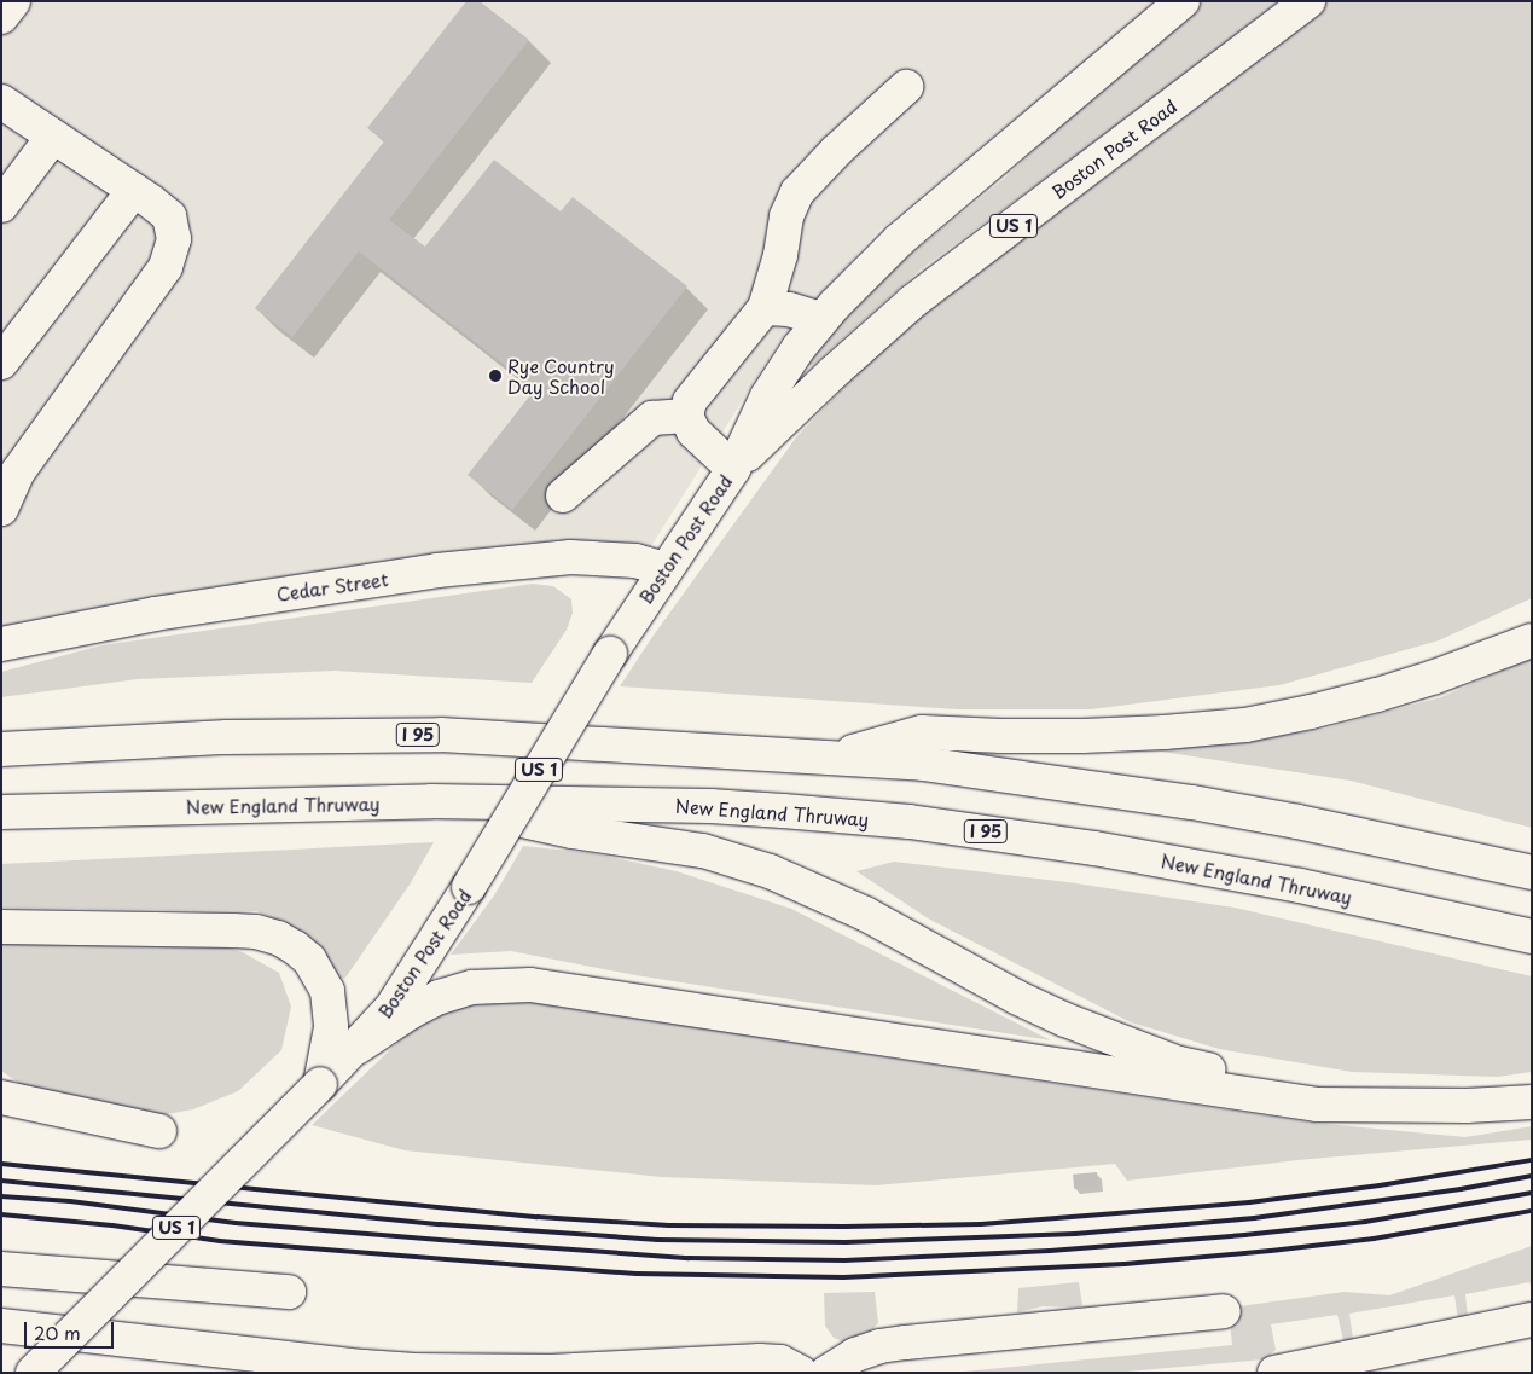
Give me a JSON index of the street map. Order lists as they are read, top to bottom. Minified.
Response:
{"streets":{"main road":["Boston Post Road","US 1","Cedar Street","I 95","New England Thruway"]},"crossings":[["Boston Post Road","Cedar Street"]],"places":["Rye Country Day School"],"scale_bar":"20 m"}
